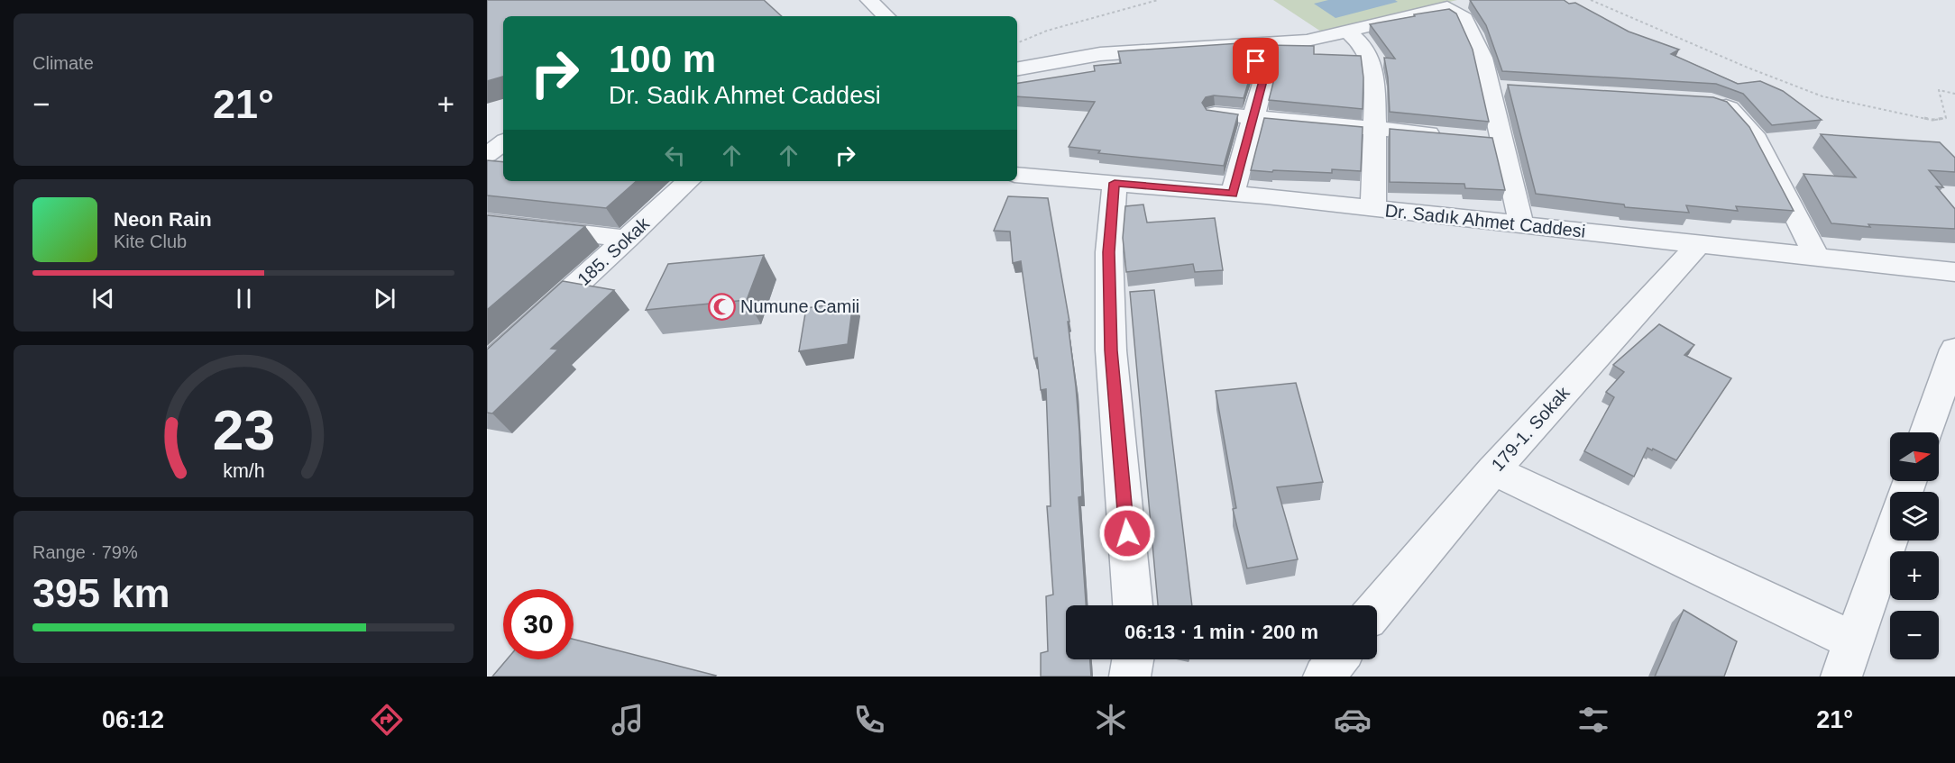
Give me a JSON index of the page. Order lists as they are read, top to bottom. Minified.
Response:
{"streets":{"street":["Dr. Sadık Ahmet Caddesi","185. Sokak","179-1. Sokak"]},"crossings":[["Dr. Sadık Ahmet Caddesi","179-1. Sokak"]],"places":{"mosque":["Numune Camii"]},"north":"right","page":{"tile":["Climate",["Range · 79%","395 km"]],"turn":["100 m","Dr. Sadık Ahmet Caddesi"],"heat":["−","21°","+"],"song":["Neon Rain","Kite Club"],"map_buttons":["+","−"],"limit":"30","trip":"06:13 · 1 min · 200 m","tabs":["06:12","21°"],"gauge":["23","km/h"]}}
